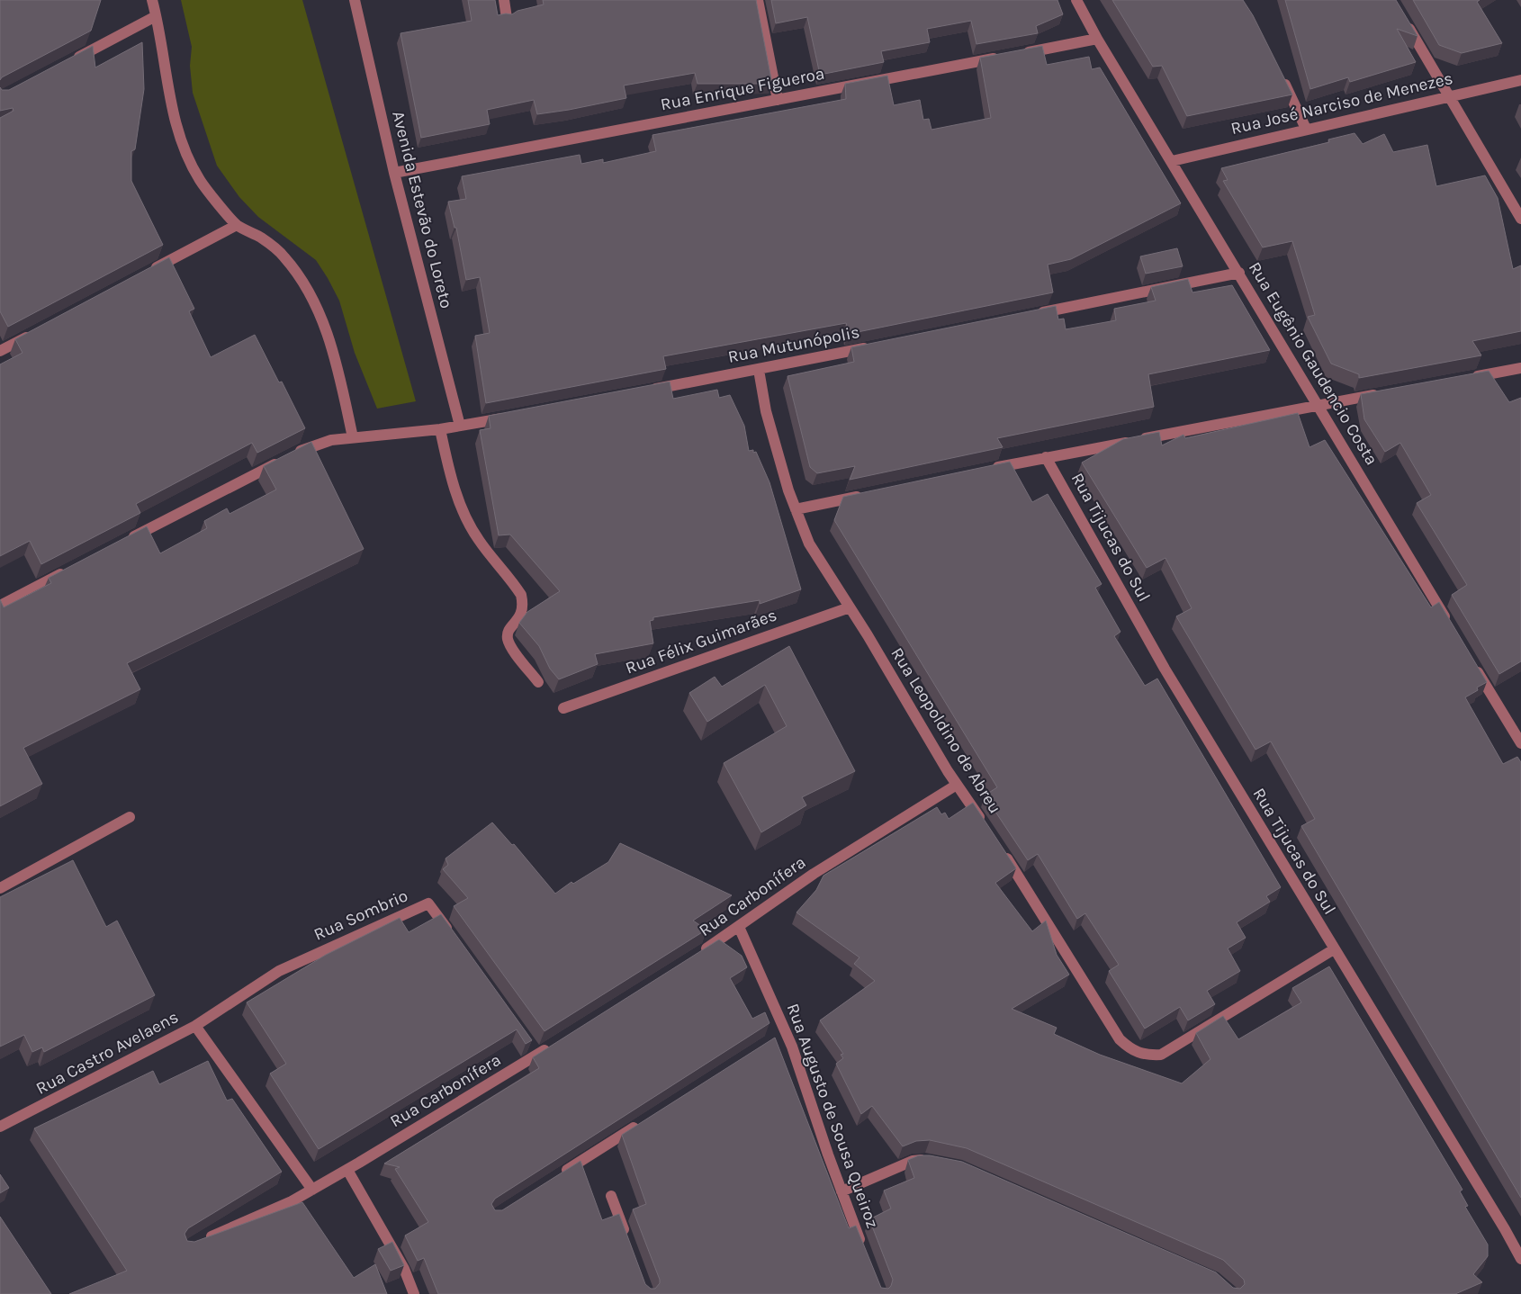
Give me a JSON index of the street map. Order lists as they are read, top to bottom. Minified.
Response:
{"streets":{"street":["Rua Enrique Figueroa","Rua José Narciso de Menezes","Avenida Estevão do Loreto","Rua Mutunópolis","Rua Eugênio Gaudencio Costa","Rua Tijucas do Sul","Rua Félix Guimarães","Rua Leopoldino de Abreu","Rua Carbonífera","Rua Sombrio","Rua Castro Avelaens","Rua Augusto de Sousa Queiroz"]},"crossings":[["Rua Enrique Figueroa","Avenida Estevão do Loreto"],["Rua José Narciso de Menezes","Rua Eugênio Gaudencio Costa"],["Rua Mutunópolis","Rua Leopoldino de Abreu"],["Rua Félix Guimarães","Rua Leopoldino de Abreu"],["Rua Leopoldino de Abreu","Rua Carbonífera"],["Rua Carbonífera","Rua Castro Avelaens"],["Rua Carbonífera","Rua Augusto de Sousa Queiroz"],["Rua Sombrio","Rua Castro Avelaens"]]}
